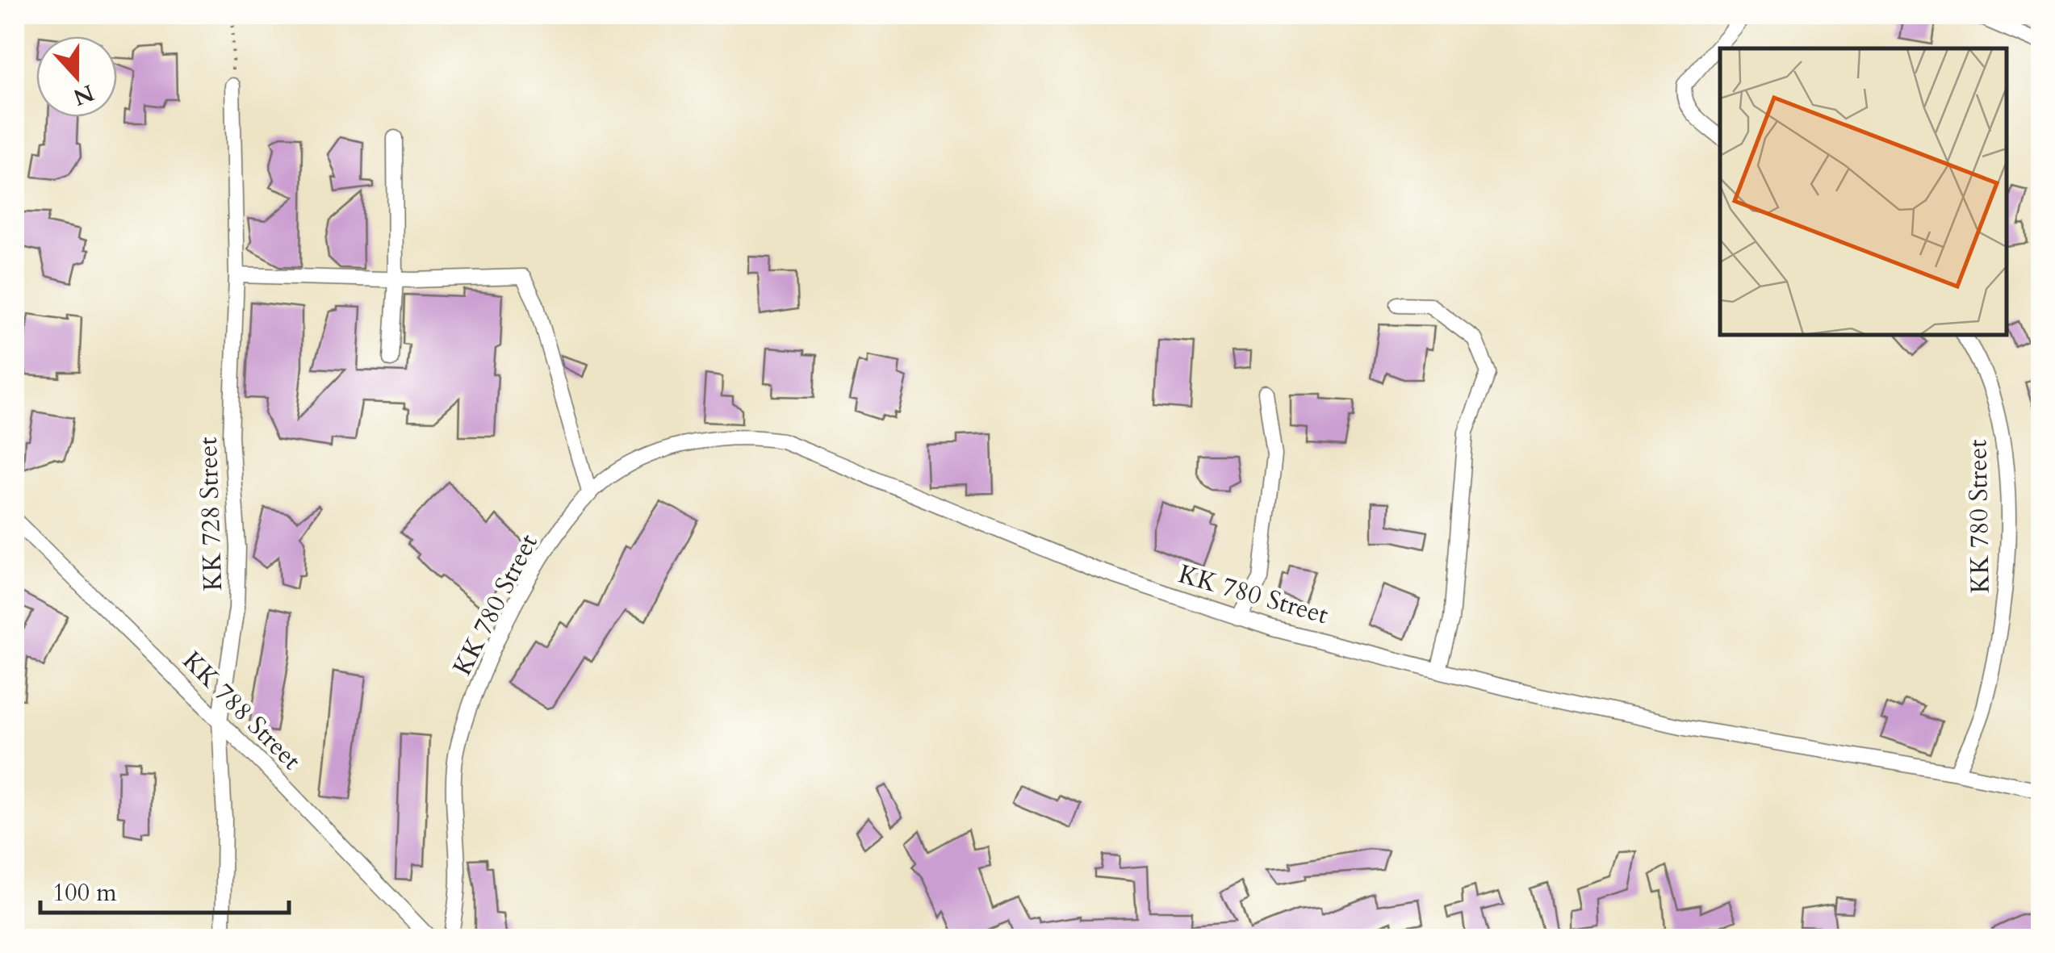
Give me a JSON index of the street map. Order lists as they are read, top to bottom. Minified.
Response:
{"streets":{"street":["KK 728 Street","KK 780 Street","KK 788 Street"]},"crossings":[["KK 728 Street","KK 788 Street"]],"scale_bar":"100 m","north":"bottom"}
